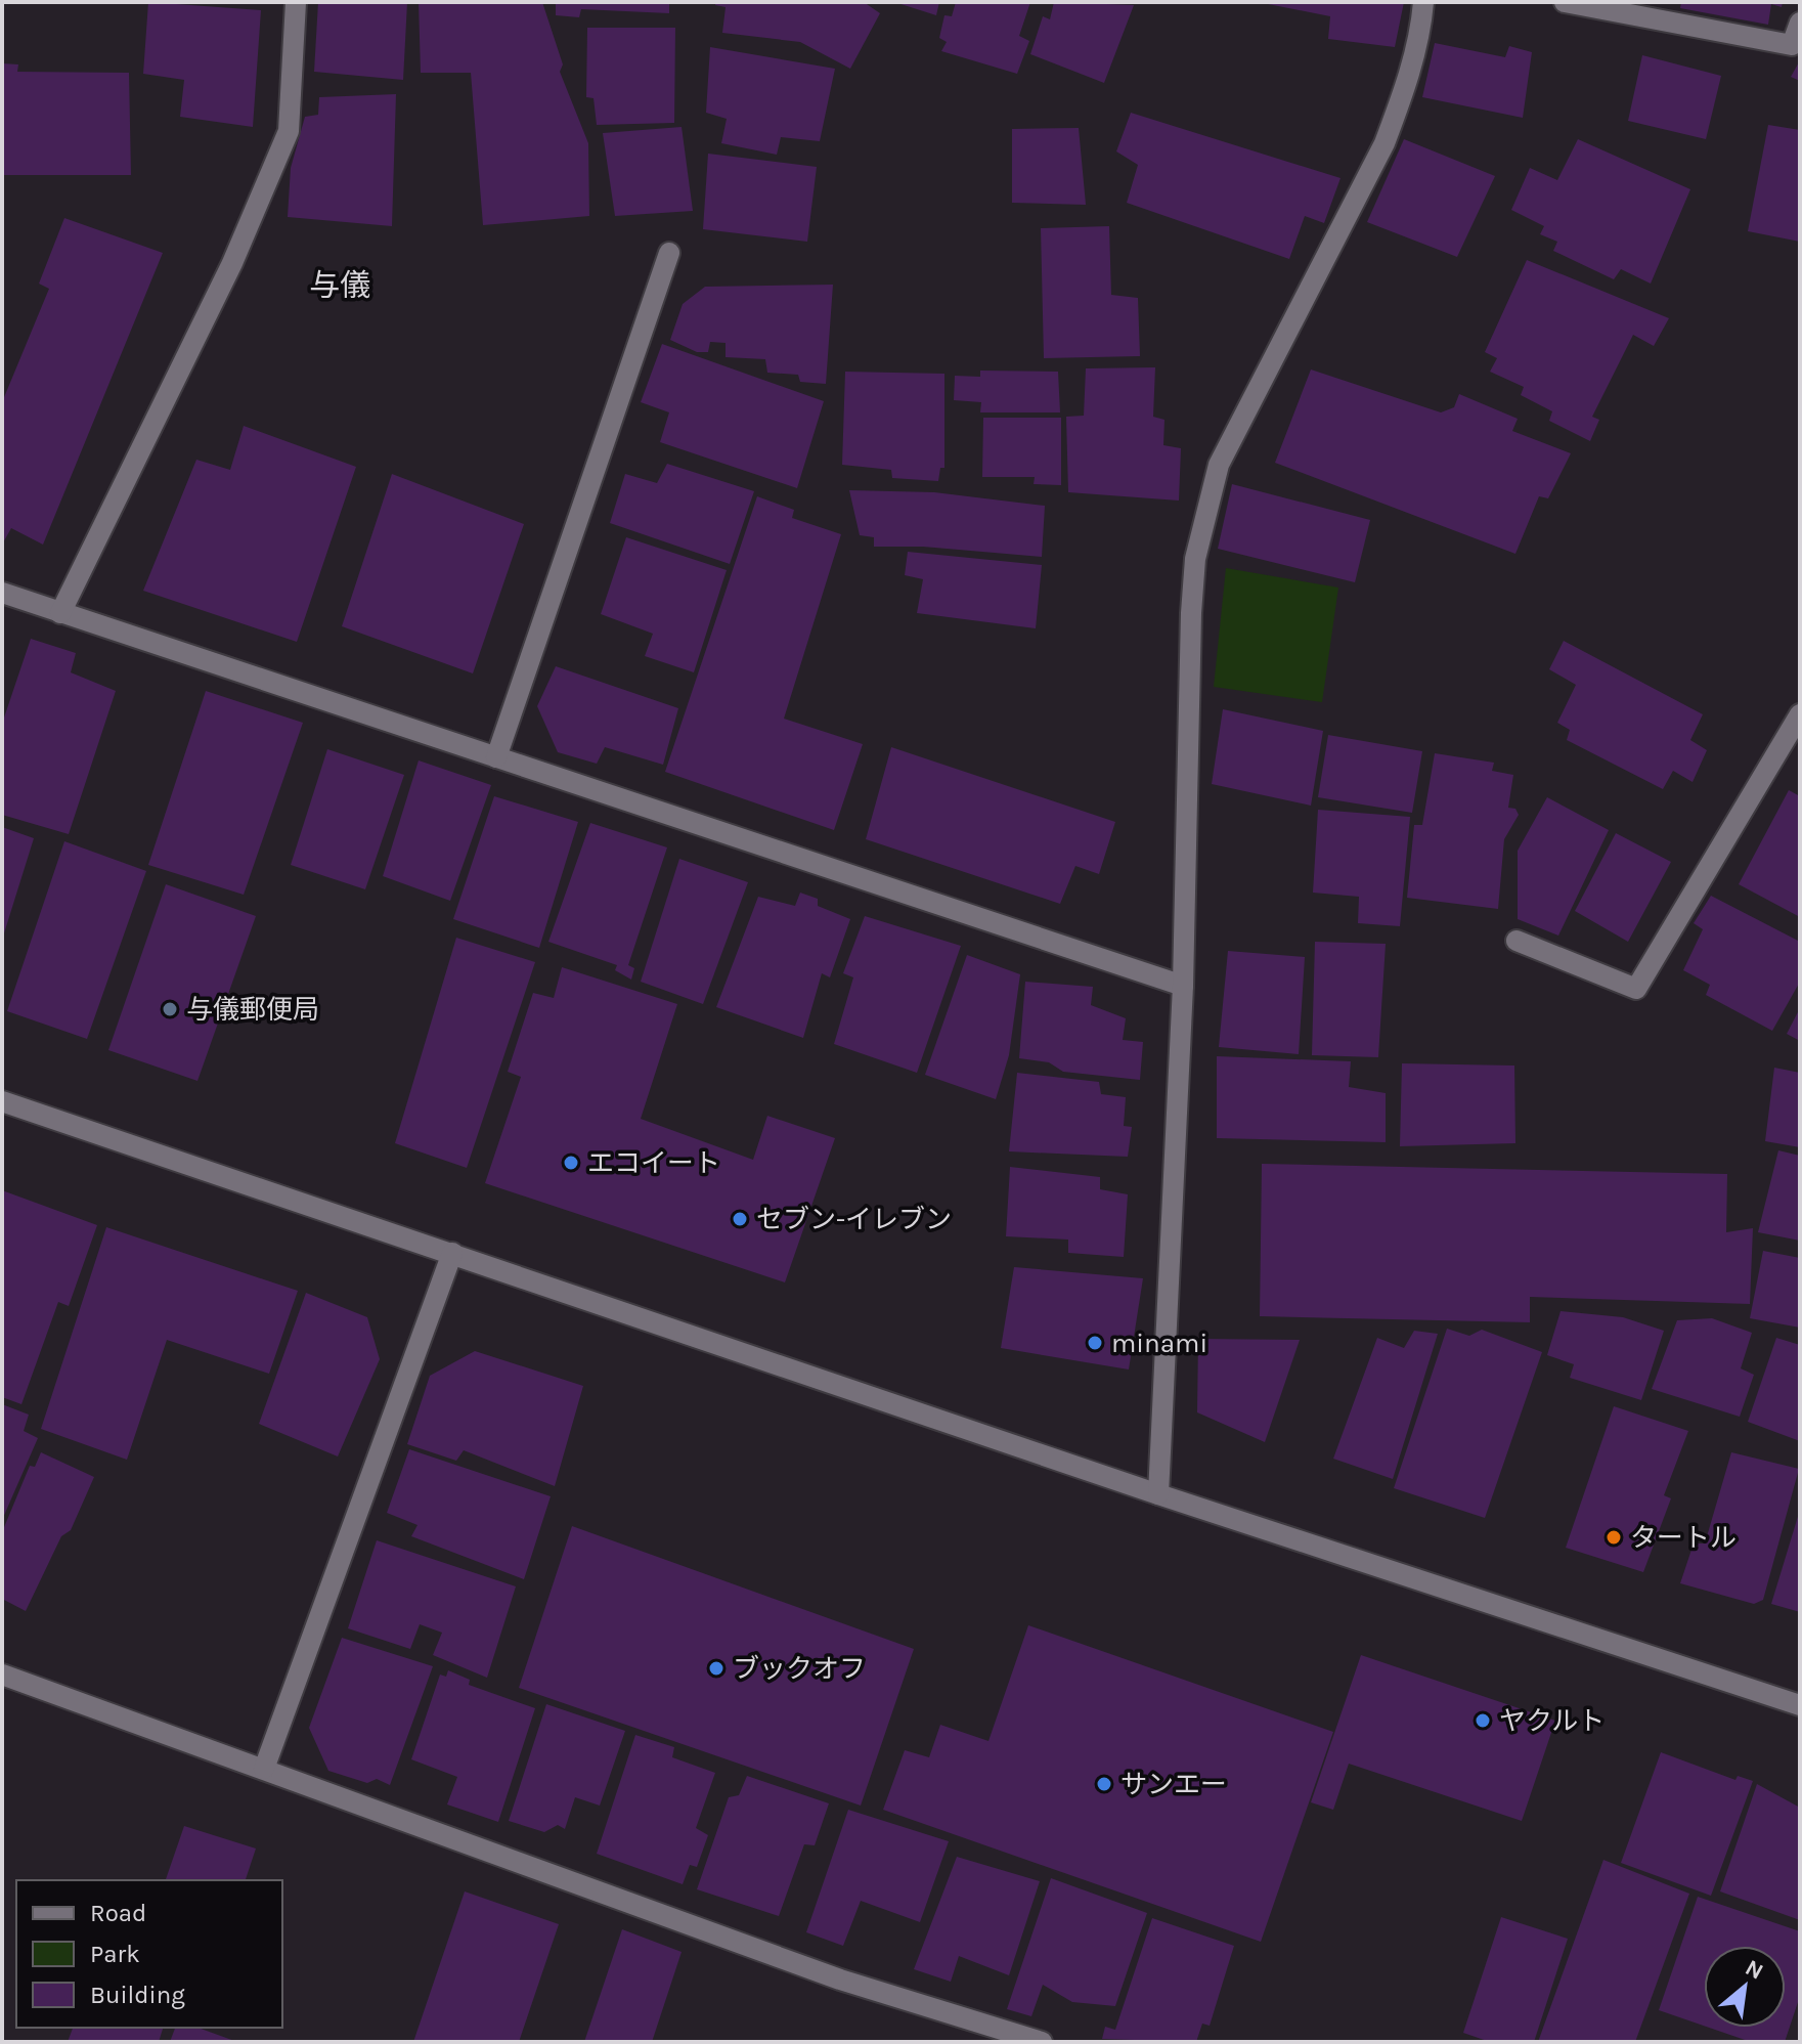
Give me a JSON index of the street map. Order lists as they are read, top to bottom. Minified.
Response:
{"districts":["与儀"],"places":["与儀郵便局","エコイート","セブン-イレブン","minami","タートル","ブックオフ","ヤクルト","サンエー"],"legend":["Road","Park","Building"],"north":"top right"}
